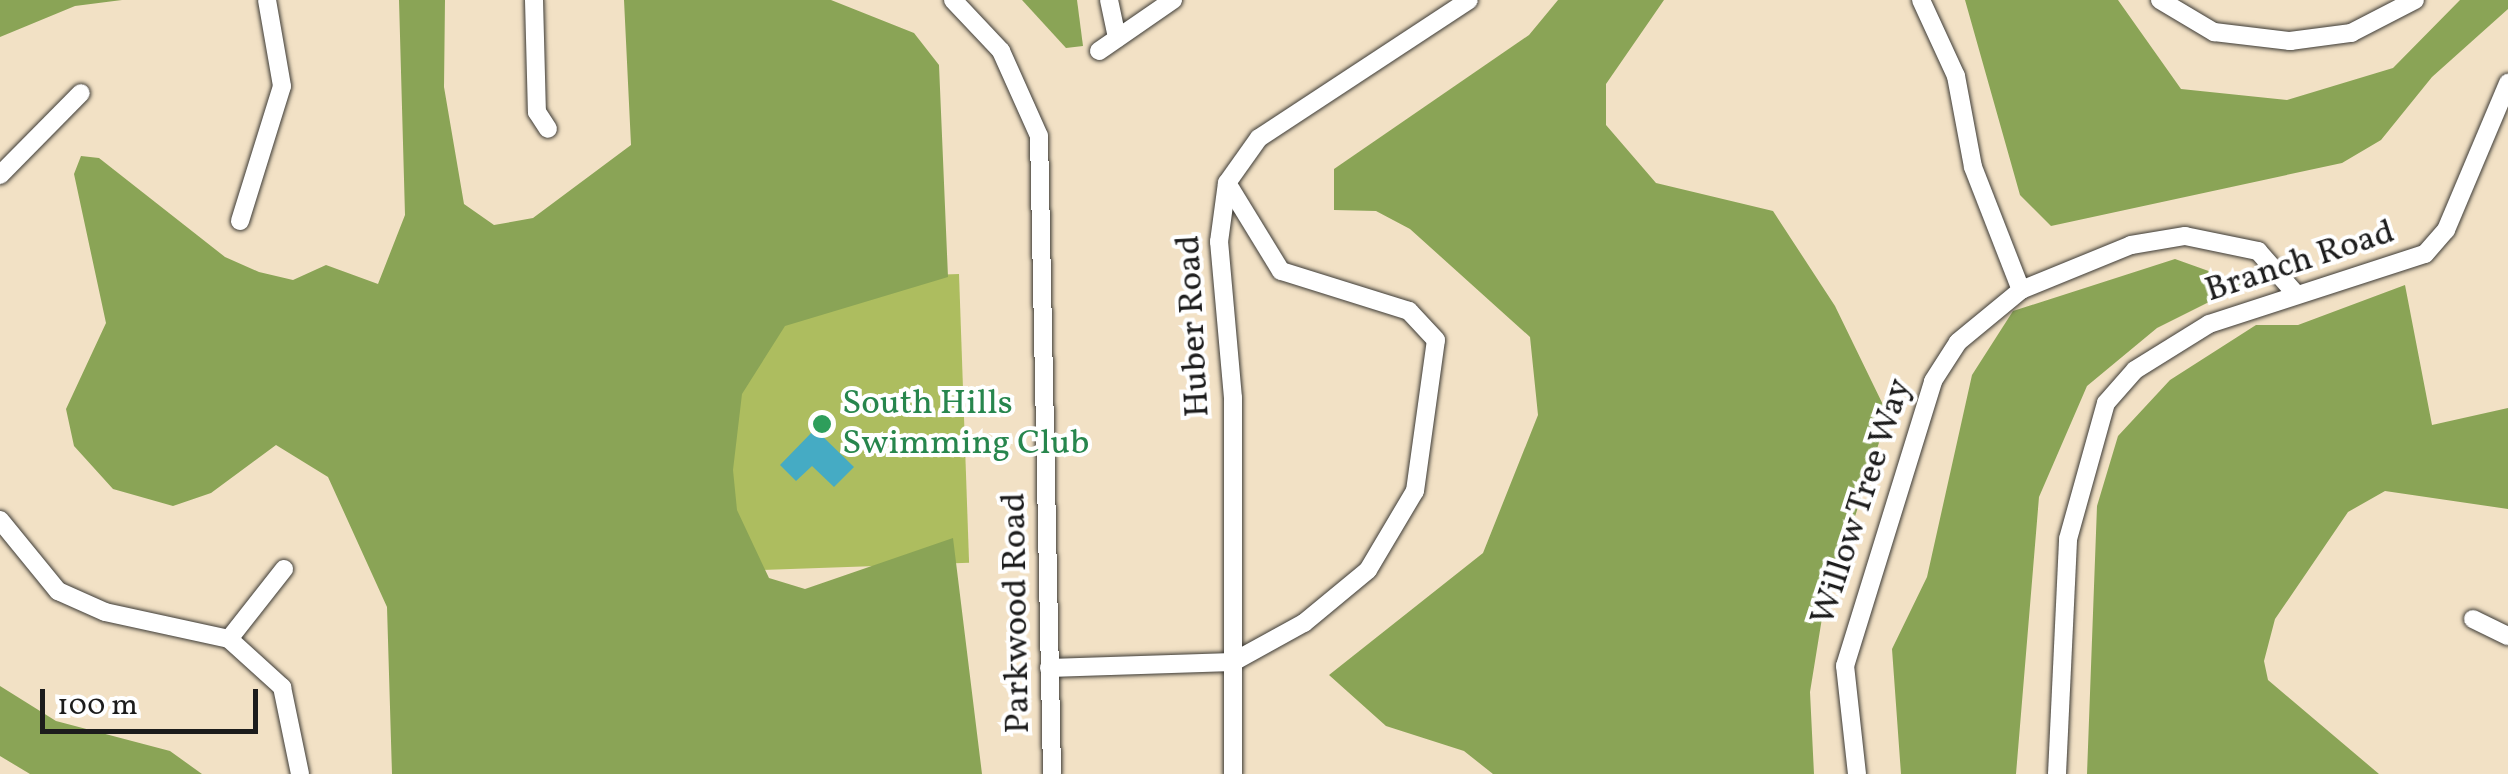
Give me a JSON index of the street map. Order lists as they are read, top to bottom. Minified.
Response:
{"streets":{"street":["Branch Road","Huber Road","Willow Tree Way","Parkwood Road"]},"crossings":[["Branch Road","Willow Tree Way"]],"places":["South Hills Swimming Club"],"scale_bar":"100 m"}
